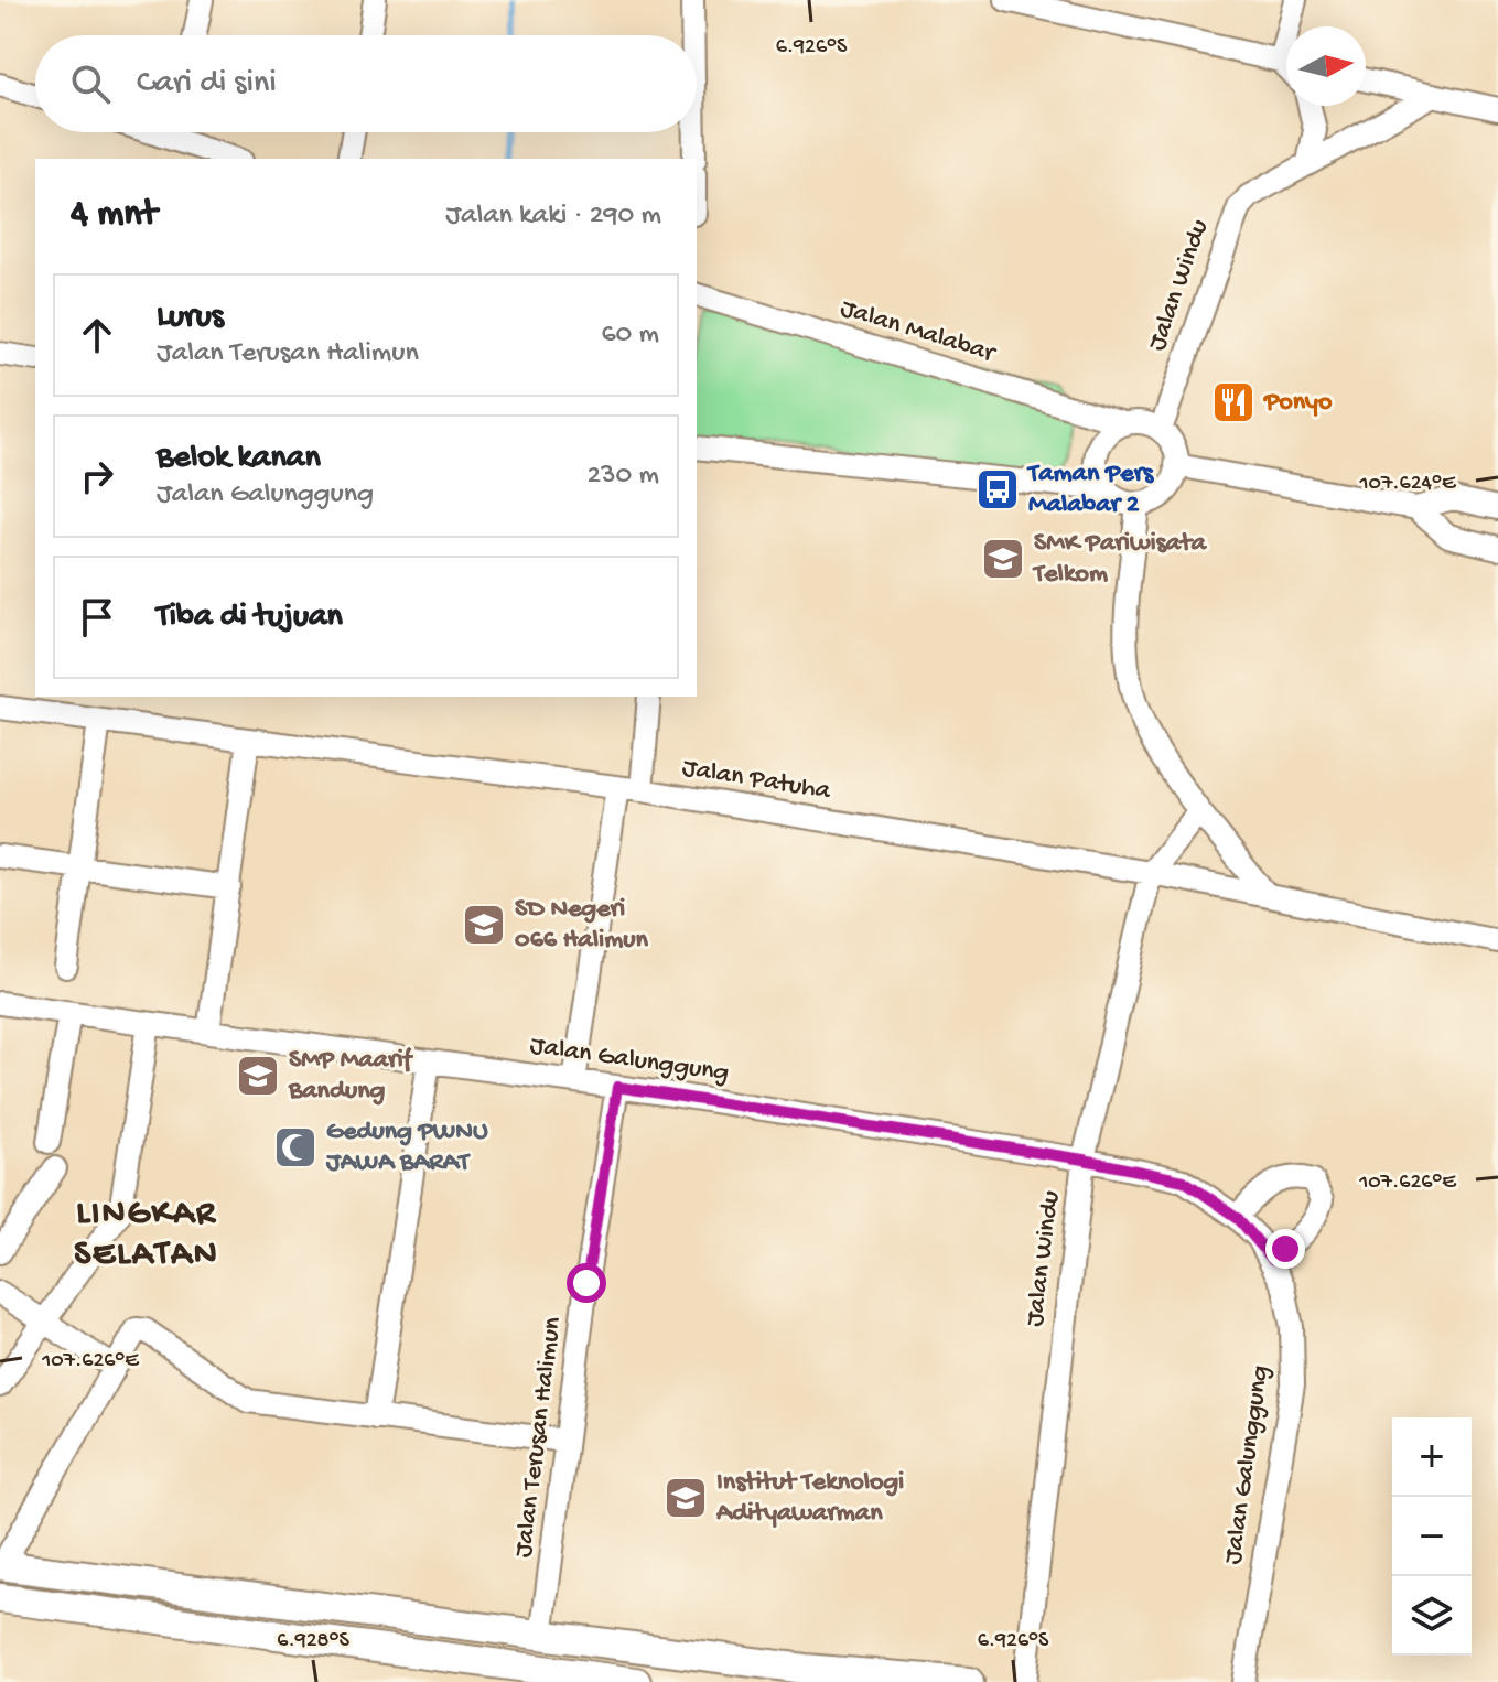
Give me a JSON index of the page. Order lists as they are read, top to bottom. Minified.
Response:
{"streets":{"street":["Jalan Windu","Jalan Malabar","Jalan Patuha","Jalan Galunggung","Jalan Terusan Halimun"]},"crossings":[["Jalan Windu","Jalan Malabar"],["Jalan Windu","Jalan Patuha"],["Jalan Windu","Jalan Galunggung"],["Jalan Galunggung","Jalan Terusan Halimun"]],"districts":["LINGKAR SELATAN"],"places":{"restaurant":["Ponyo"],"bus stop":["Taman Pers Malabar 2"],"school or university":["SMK Pariwisata Telkom","SD Negeri 066 Halimun","SMP Maarif Bandung","Institut Teknologi Adityawarman"],"mosque":["Gedung PWNU JAWA BARAT"]},"north":"right","page":{"search":"Cari di sini","heading":["4 mnt","Jalan kaki · 290 m"],"list":[["Lurus","Jalan Terusan Halimun","60 m"],["Belok kanan","Jalan Galunggung","230 m"],"Tiba di tujuan"],"map_buttons":["+","−"]},"coordinates":["6.926°S","107.624°E","107.626°E","6.928°S"]}
